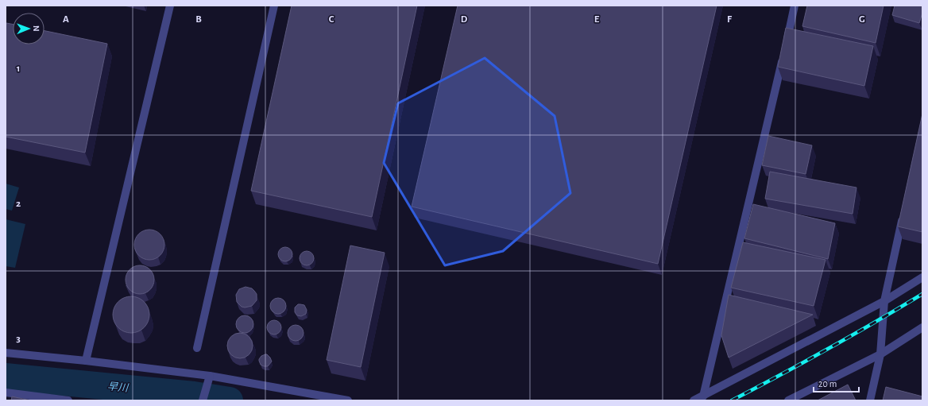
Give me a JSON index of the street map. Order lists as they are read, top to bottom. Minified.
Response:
{"water":["早川"],"scale_bar":"20 m","north":"right","grid":{"columns":["A","B","C","D","E","F","G"],"rows":["1","2","3"]}}
